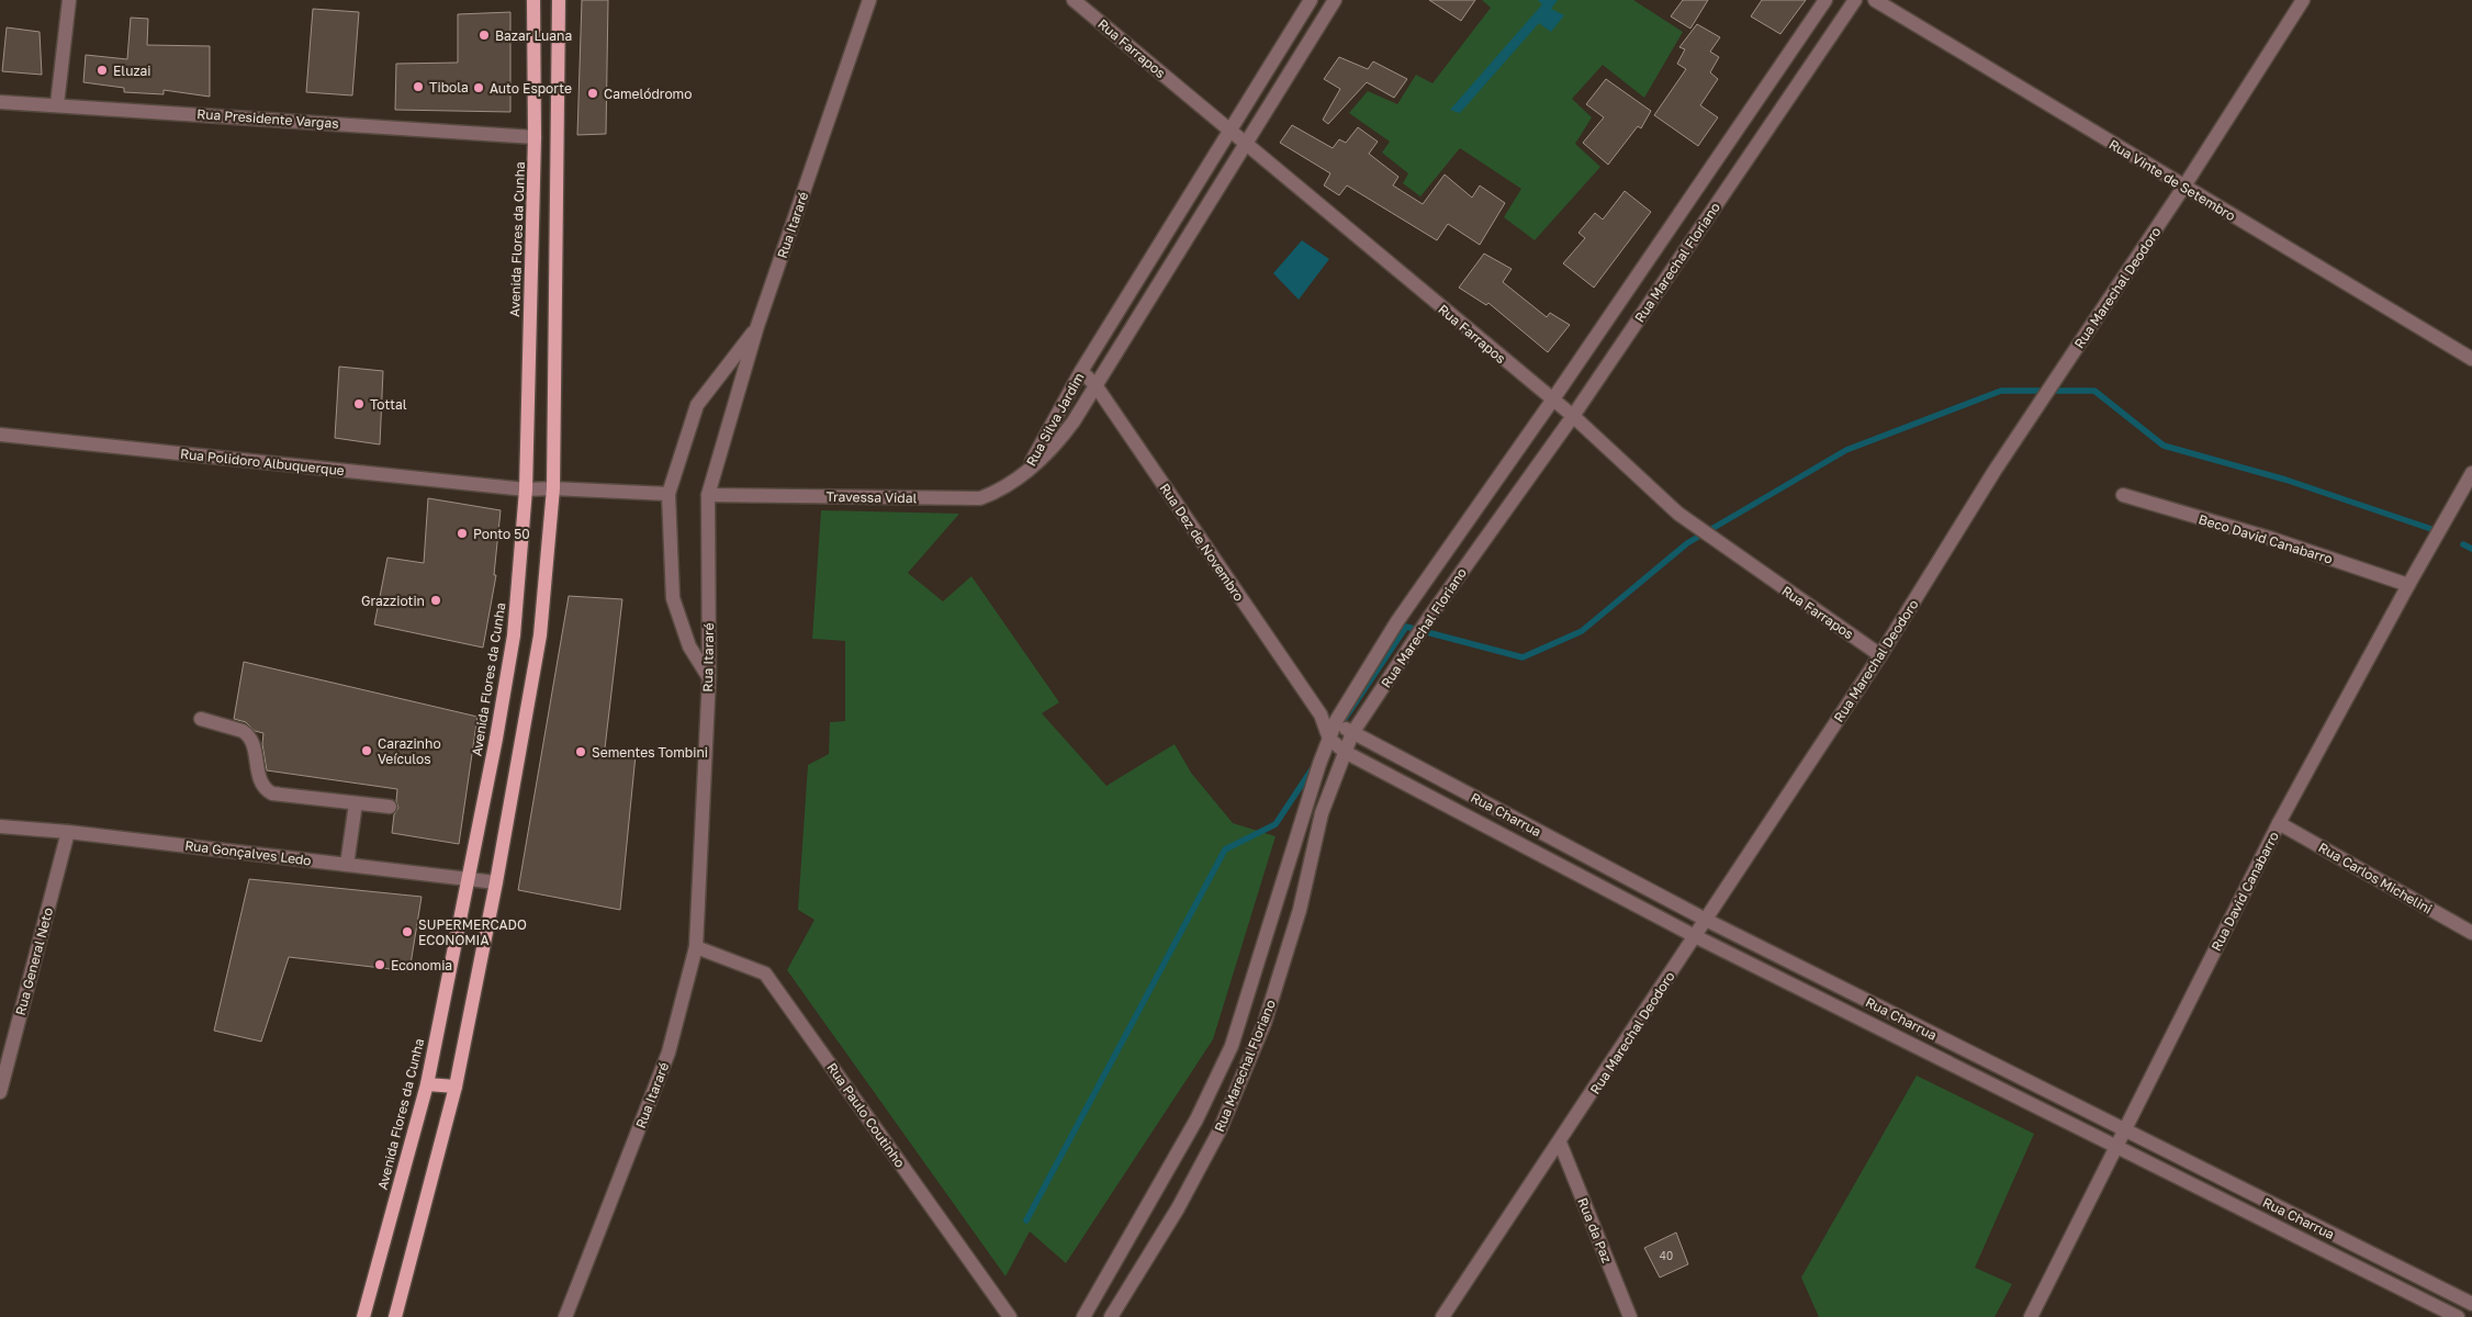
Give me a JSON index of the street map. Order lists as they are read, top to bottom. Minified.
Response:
{"streets":{"main road":["Avenida Flores da Cunha"],"street":["Rua Farrapos","Rua Presidente Vargas","Rua Vinte de Setembro","Rua Itararé","Rua Marechal Floriano","Rua Marechal Deodoro","Rua Silva Jardim","Rua Polidoro Albuquerque","Travessa Vidal","Beco David Canabarro","Rua Dez de Novembro","Rua Charrua","Rua Gonçalves Ledo","Rua Carlos Michelini","Rua David Canabarro","Rua General Neto","Rua Paulo Coutinho","Rua da Paz"]},"crossings":[["Rua Farrapos","Rua Marechal Floriano"],["Rua Farrapos","Rua Marechal Deodoro"],["Rua Farrapos","Rua Silva Jardim"],["Rua Presidente Vargas","Avenida Flores da Cunha"],["Rua Vinte de Setembro","Rua Marechal Deodoro"],["Rua Itararé","Travessa Vidal"],["Rua Itararé","Rua Paulo Coutinho"],["Avenida Flores da Cunha","Rua Polidoro Albuquerque"],["Avenida Flores da Cunha","Rua Gonçalves Ledo"],["Rua Marechal Floriano","Rua Dez de Novembro"],["Rua Marechal Floriano","Rua Charrua"],["Rua Marechal Deodoro","Rua Charrua"],["Rua Marechal Deodoro","Rua da Paz"],["Rua Silva Jardim","Travessa Vidal"],["Rua Silva Jardim","Rua Dez de Novembro"],["Beco David Canabarro","Rua David Canabarro"],["Rua Dez de Novembro","Rua Charrua"],["Rua Charrua","Rua David Canabarro"],["Rua Gonçalves Ledo","Rua General Neto"],["Rua Carlos Michelini","Rua David Canabarro"]],"places":["Bazar Luana","Eluzai","Tibola","Auto Esporte","Camelódromo","Tottal","Ponto 50","Grazziotin","Carazinho Veículos","Sementes Tombini","SUPERMERCADO ECONOMIA","Economia"],"house_numbers":["40"]}
